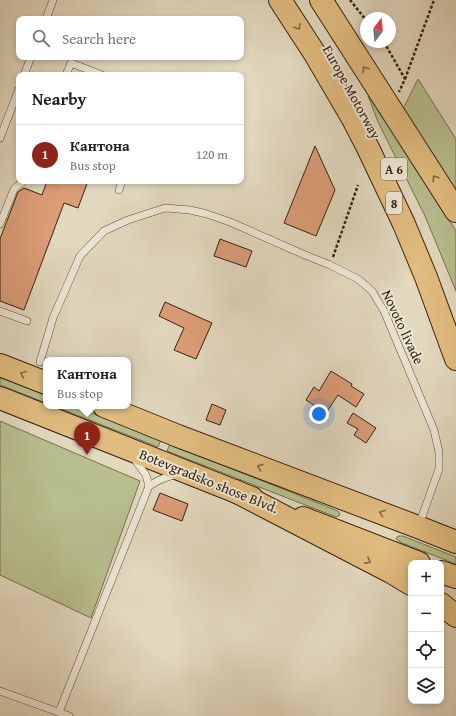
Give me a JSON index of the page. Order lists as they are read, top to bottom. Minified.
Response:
{"streets":{"main road":["Europe Motorway","A 6","8","Botevgradsko shose Blvd."],"lane":["Novoto livade"]},"north":"top","page":{"search":"Search here","heading":"Nearby","list":[{"mark":"1","name":"Кантона","note":"Bus stop","value":"120 m"}],"popup":["Кантона","Bus stop"],"pins":"1","map_buttons":["+","−"]}}
